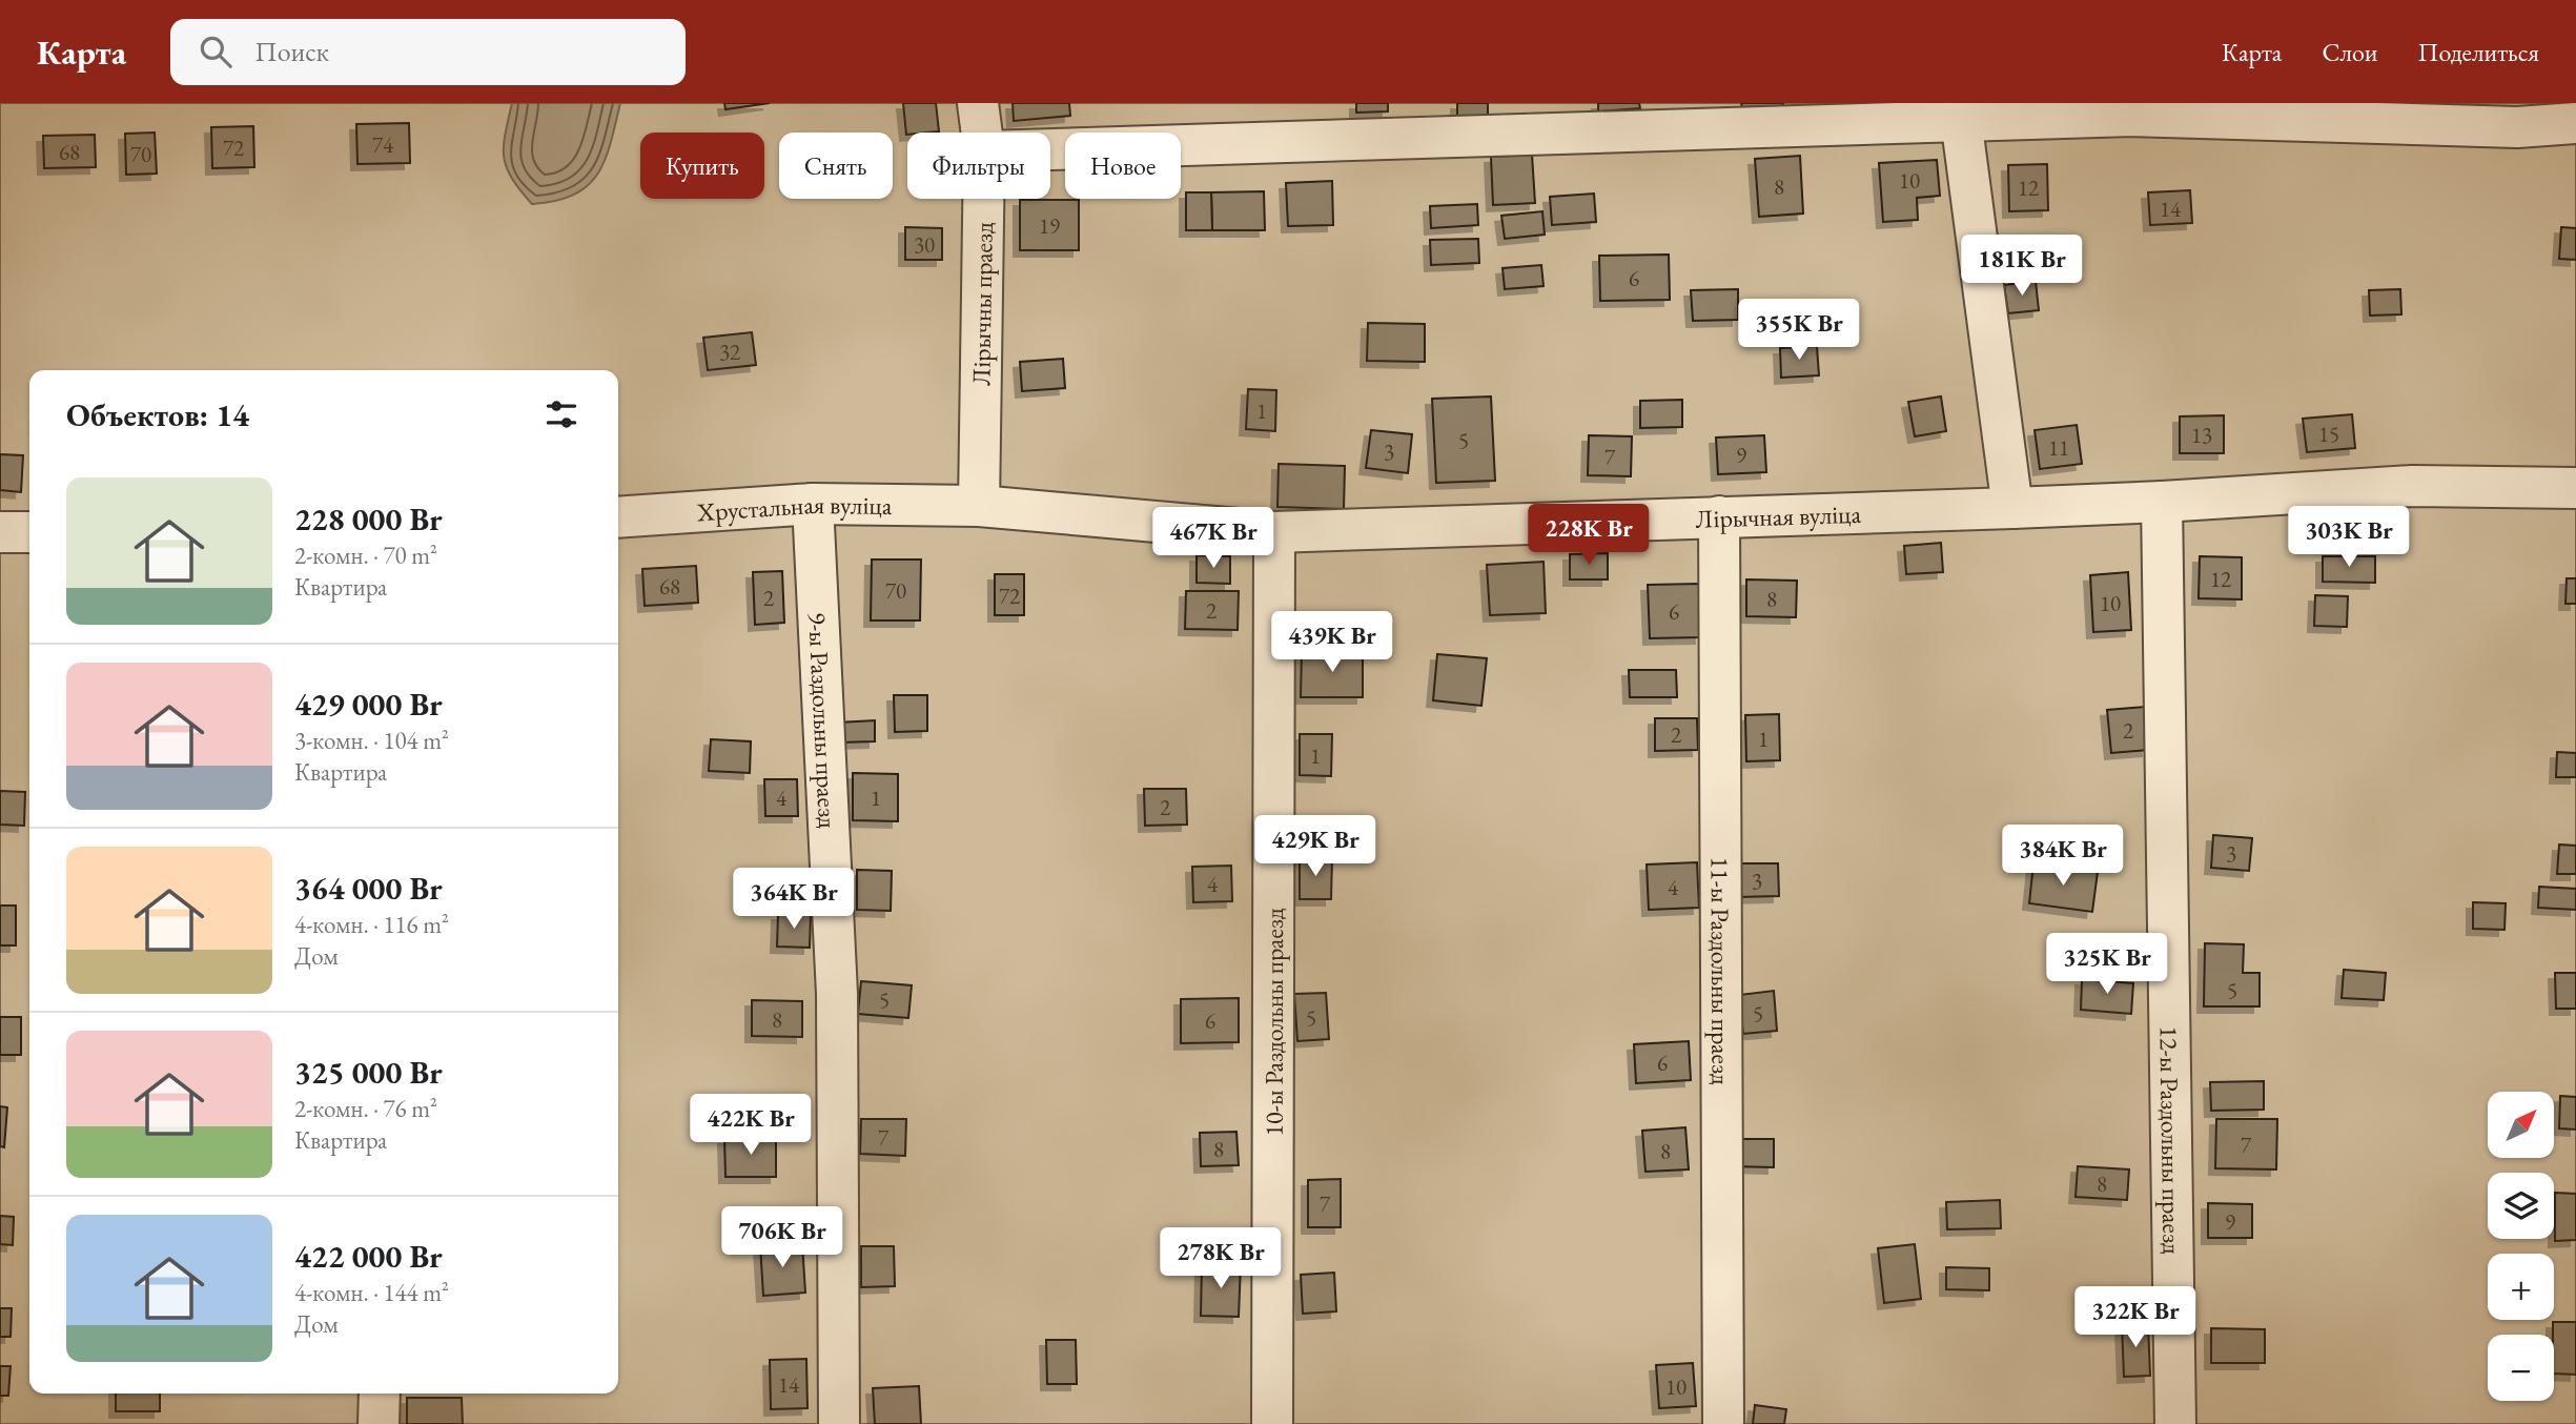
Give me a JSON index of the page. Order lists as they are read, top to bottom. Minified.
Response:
{"streets":{"street":["Лірычны праезд","Хрустальная вуліца","Лірычная вуліца","9-ы Раздольны праезд","11-ы Раздольны праезд","10-ы Раздольны праезд","12-ы Раздольны праезд"]},"crossings":[["Лірычны праезд","Хрустальная вуліца"],["Лірычны праезд","Лірычная вуліца"],["Хрустальная вуліца","Лірычная вуліца"],["Хрустальная вуліца","9-ы Раздольны праезд"],["Лірычная вуліца","11-ы Раздольны праезд"],["Лірычная вуліца","10-ы Раздольны праезд"],["Лірычная вуліца","12-ы Раздольны праезд"]],"house_numbers":["74","72","68","70","10","8","12","14","19","30","6","32","1","15","13","5","11","3","9","7","12","68","70","72","2","8","10","2","6","2","2","1","1","4","1","2","3","3","4","4","5","5","5","5","8","6","6","7","7","8","8","8","7","9","14","10"],"north":"top right","page":{"header":"Карта","search":"Поиск","nav":["Карта","Слои","Поделиться"],"chip":["Купить","Снять","Фильтры","Новое"],"price":["181K Br","355K Br","228K Br","303K Br","467K Br","439K Br","429K Br","384K Br","364K Br","325K Br","422K Br","706K Br","278K Br","322K Br"],"heading":"Объектов: 14","list":[{"name":"228 000 Br","note":"2-комн. · 70 m² · Квартира"},{"name":"429 000 Br","note":"3-комн. · 104 m² · Квартира"},{"name":"364 000 Br","note":"4-комн. · 116 m² · Дом"},{"name":"325 000 Br","note":"2-комн. · 76 m² · Квартира"},{"name":"422 000 Br","note":"4-комн. · 144 m² · Дом"}],"map_buttons":["+","−"]}}
